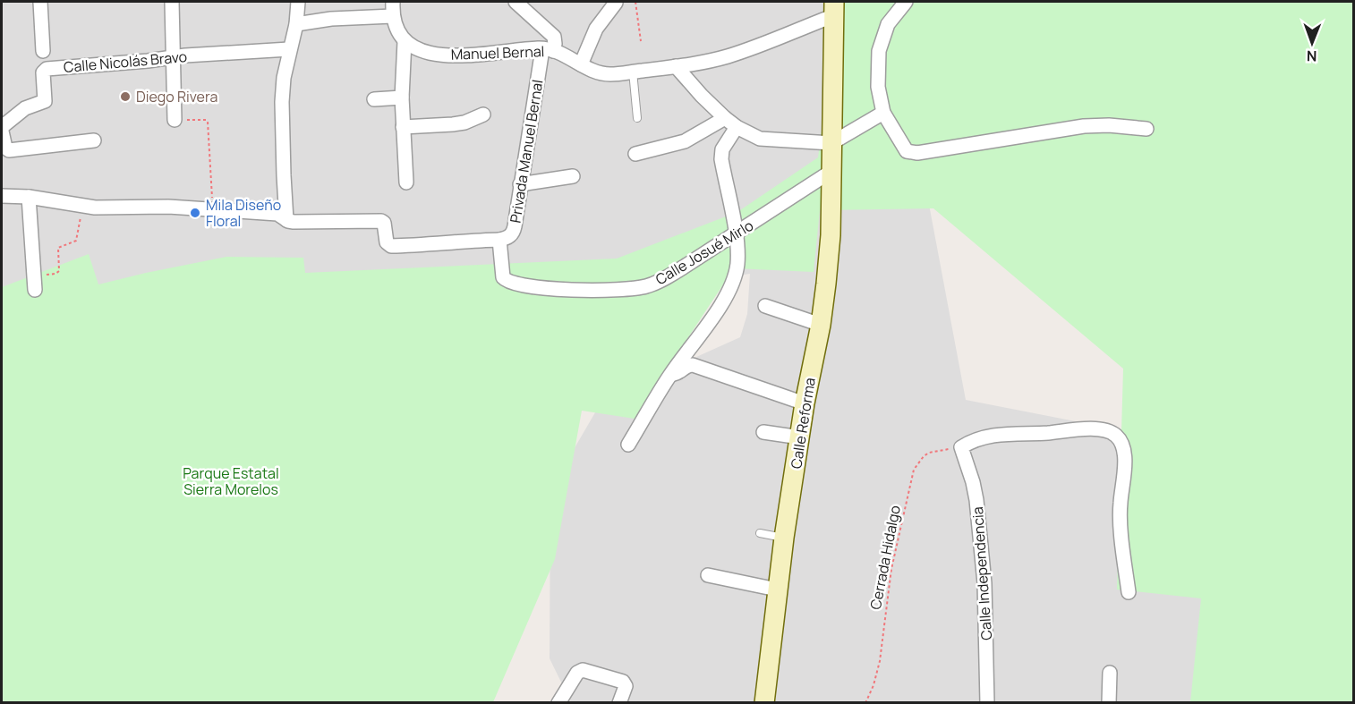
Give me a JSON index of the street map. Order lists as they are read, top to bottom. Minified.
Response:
{"streets":{"street":["Manuel Bernal","Calle Nicolás Bravo","Privada Manuel Bernal","Calle Josué Mirlo","Calle Reforma","Calle Independencia"],"path":["Cerrada Hidalgo"]},"crossings":[["Manuel Bernal","Privada Manuel Bernal"],["Manuel Bernal","Calle Reforma"],["Privada Manuel Bernal","Calle Josué Mirlo"],["Calle Josué Mirlo","Calle Reforma"],["Cerrada Hidalgo","Calle Independencia"]],"parks":["Parque Estatal Sierra Morelos"],"places":["Diego Rivera","Mila Diseño Floral"],"north":"bottom"}
